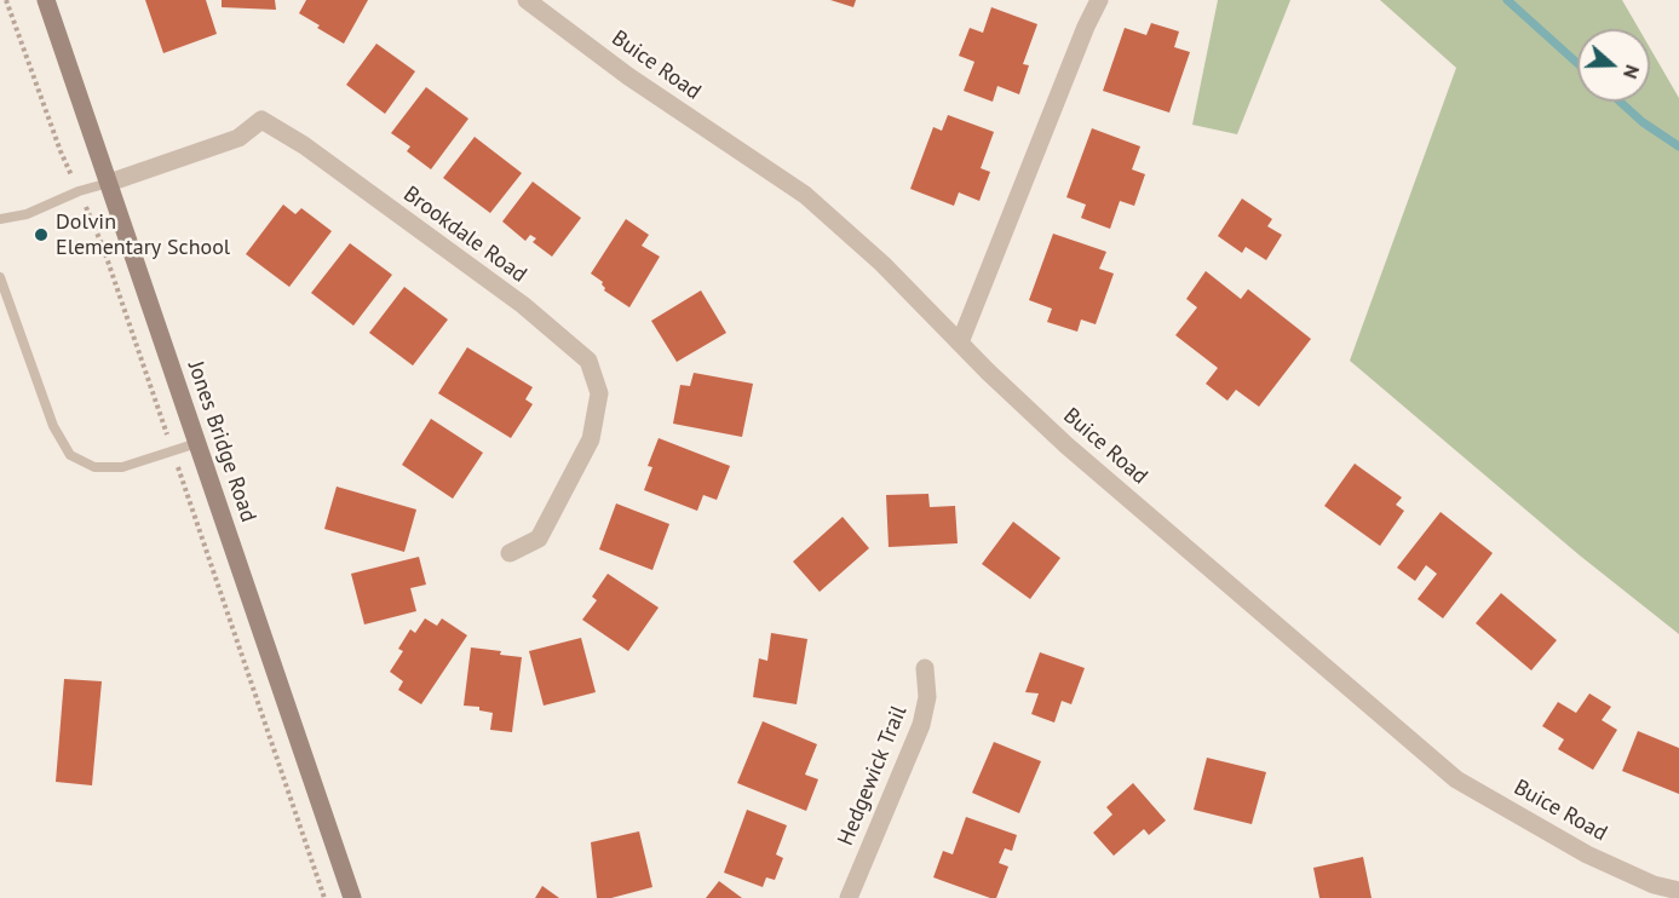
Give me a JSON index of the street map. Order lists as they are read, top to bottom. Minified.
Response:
{"streets":{"main road":["Jones Bridge Road"],"street":["Buice Road","Brookdale Road","Hedgewick Trail"]},"crossings":[["Brookdale Road","Jones Bridge Road"]],"places":["Dolvin Elementary School"],"north":"right"}
